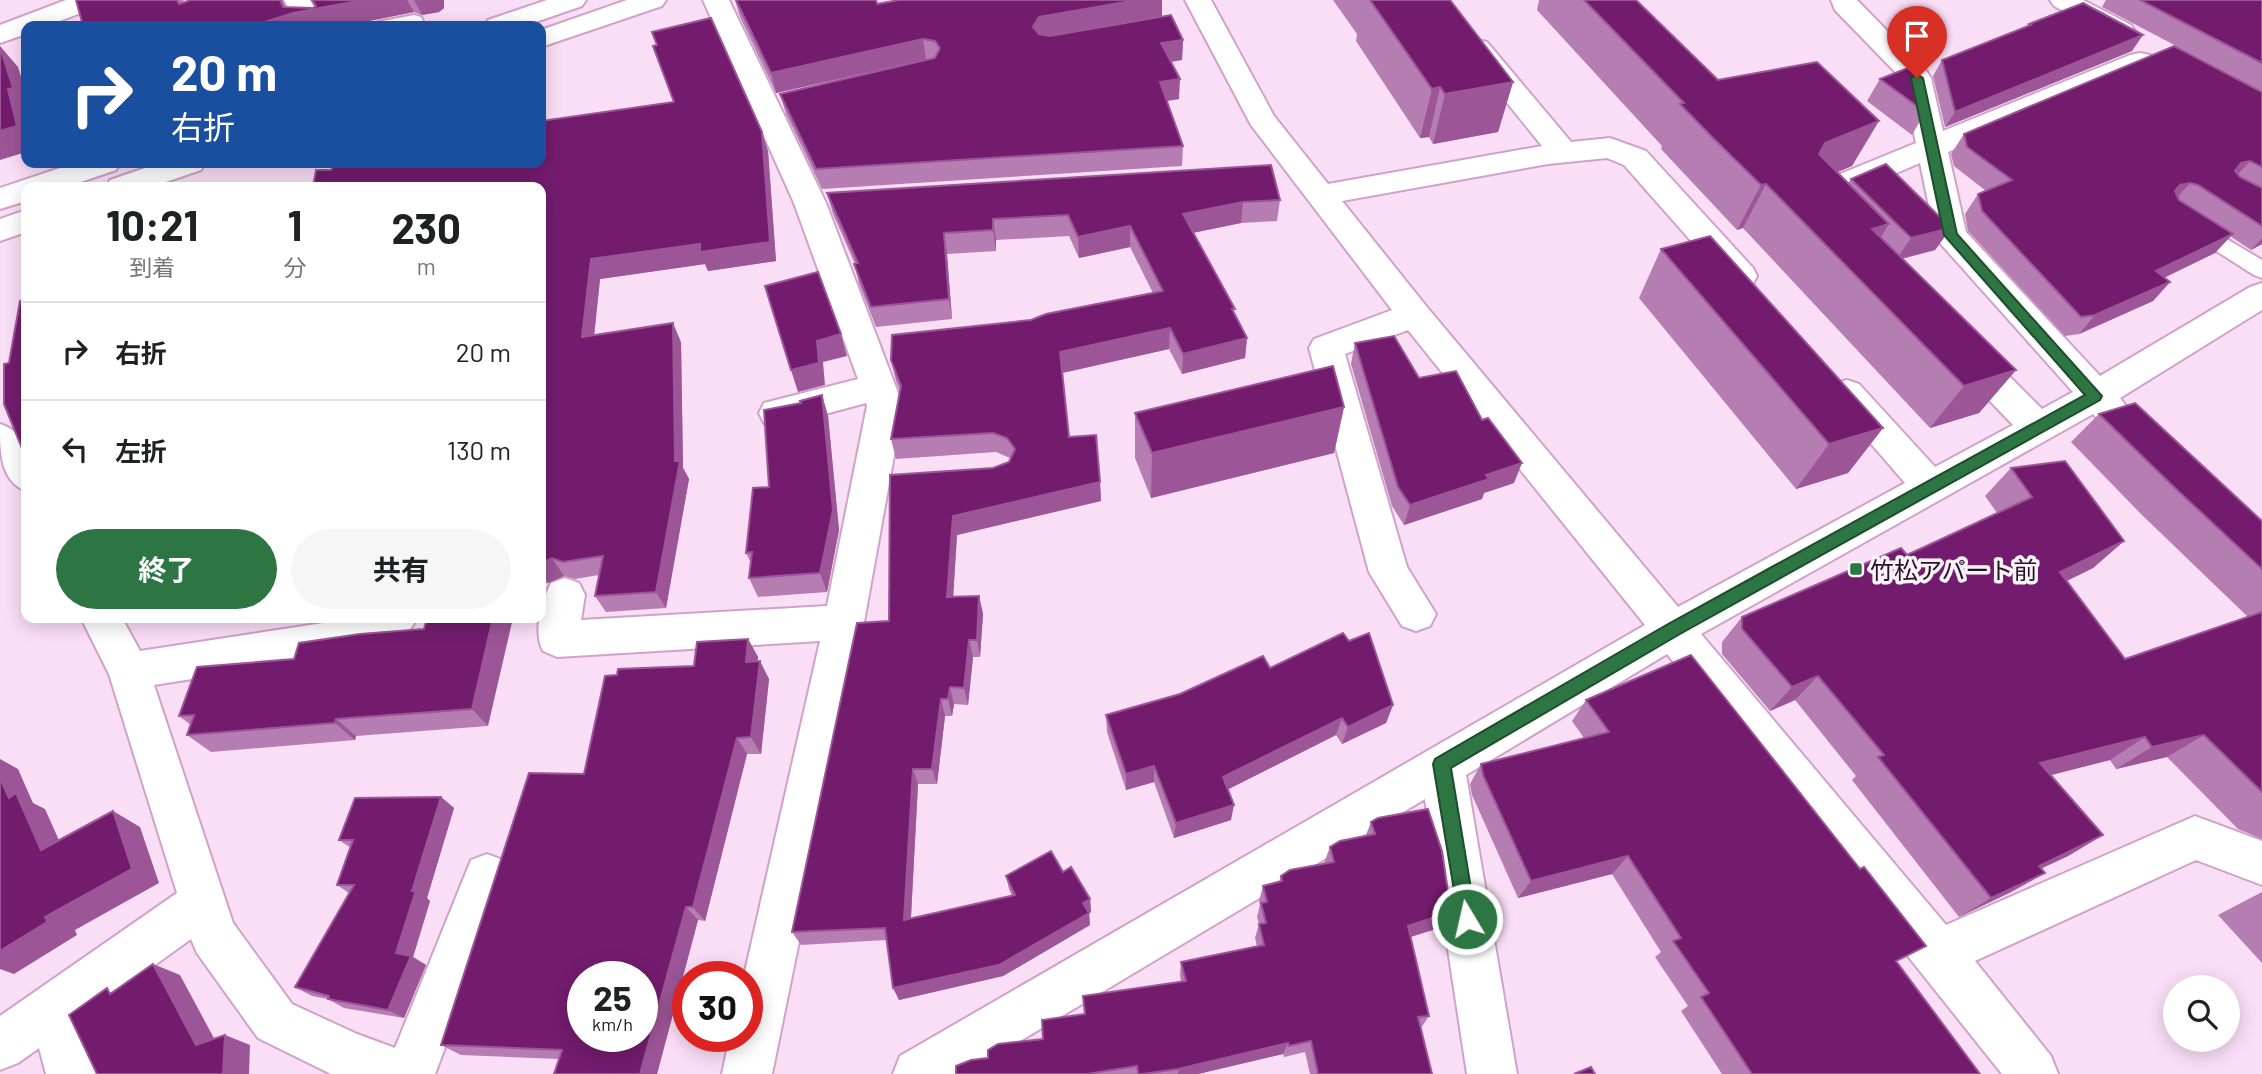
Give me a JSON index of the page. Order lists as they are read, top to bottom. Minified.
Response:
{"places":{"transit":["竹松アパート前"]},"page":{"turn":["20 m","右折"],"eta":["10:21","到着","1","分","230","m"],"list":[{"name":"右折","value":"20 m"},{"name":"左折","value":"130 m"}],"buttons":["終了","共有"],"speed":"25 km/h","limit":"30"}}
